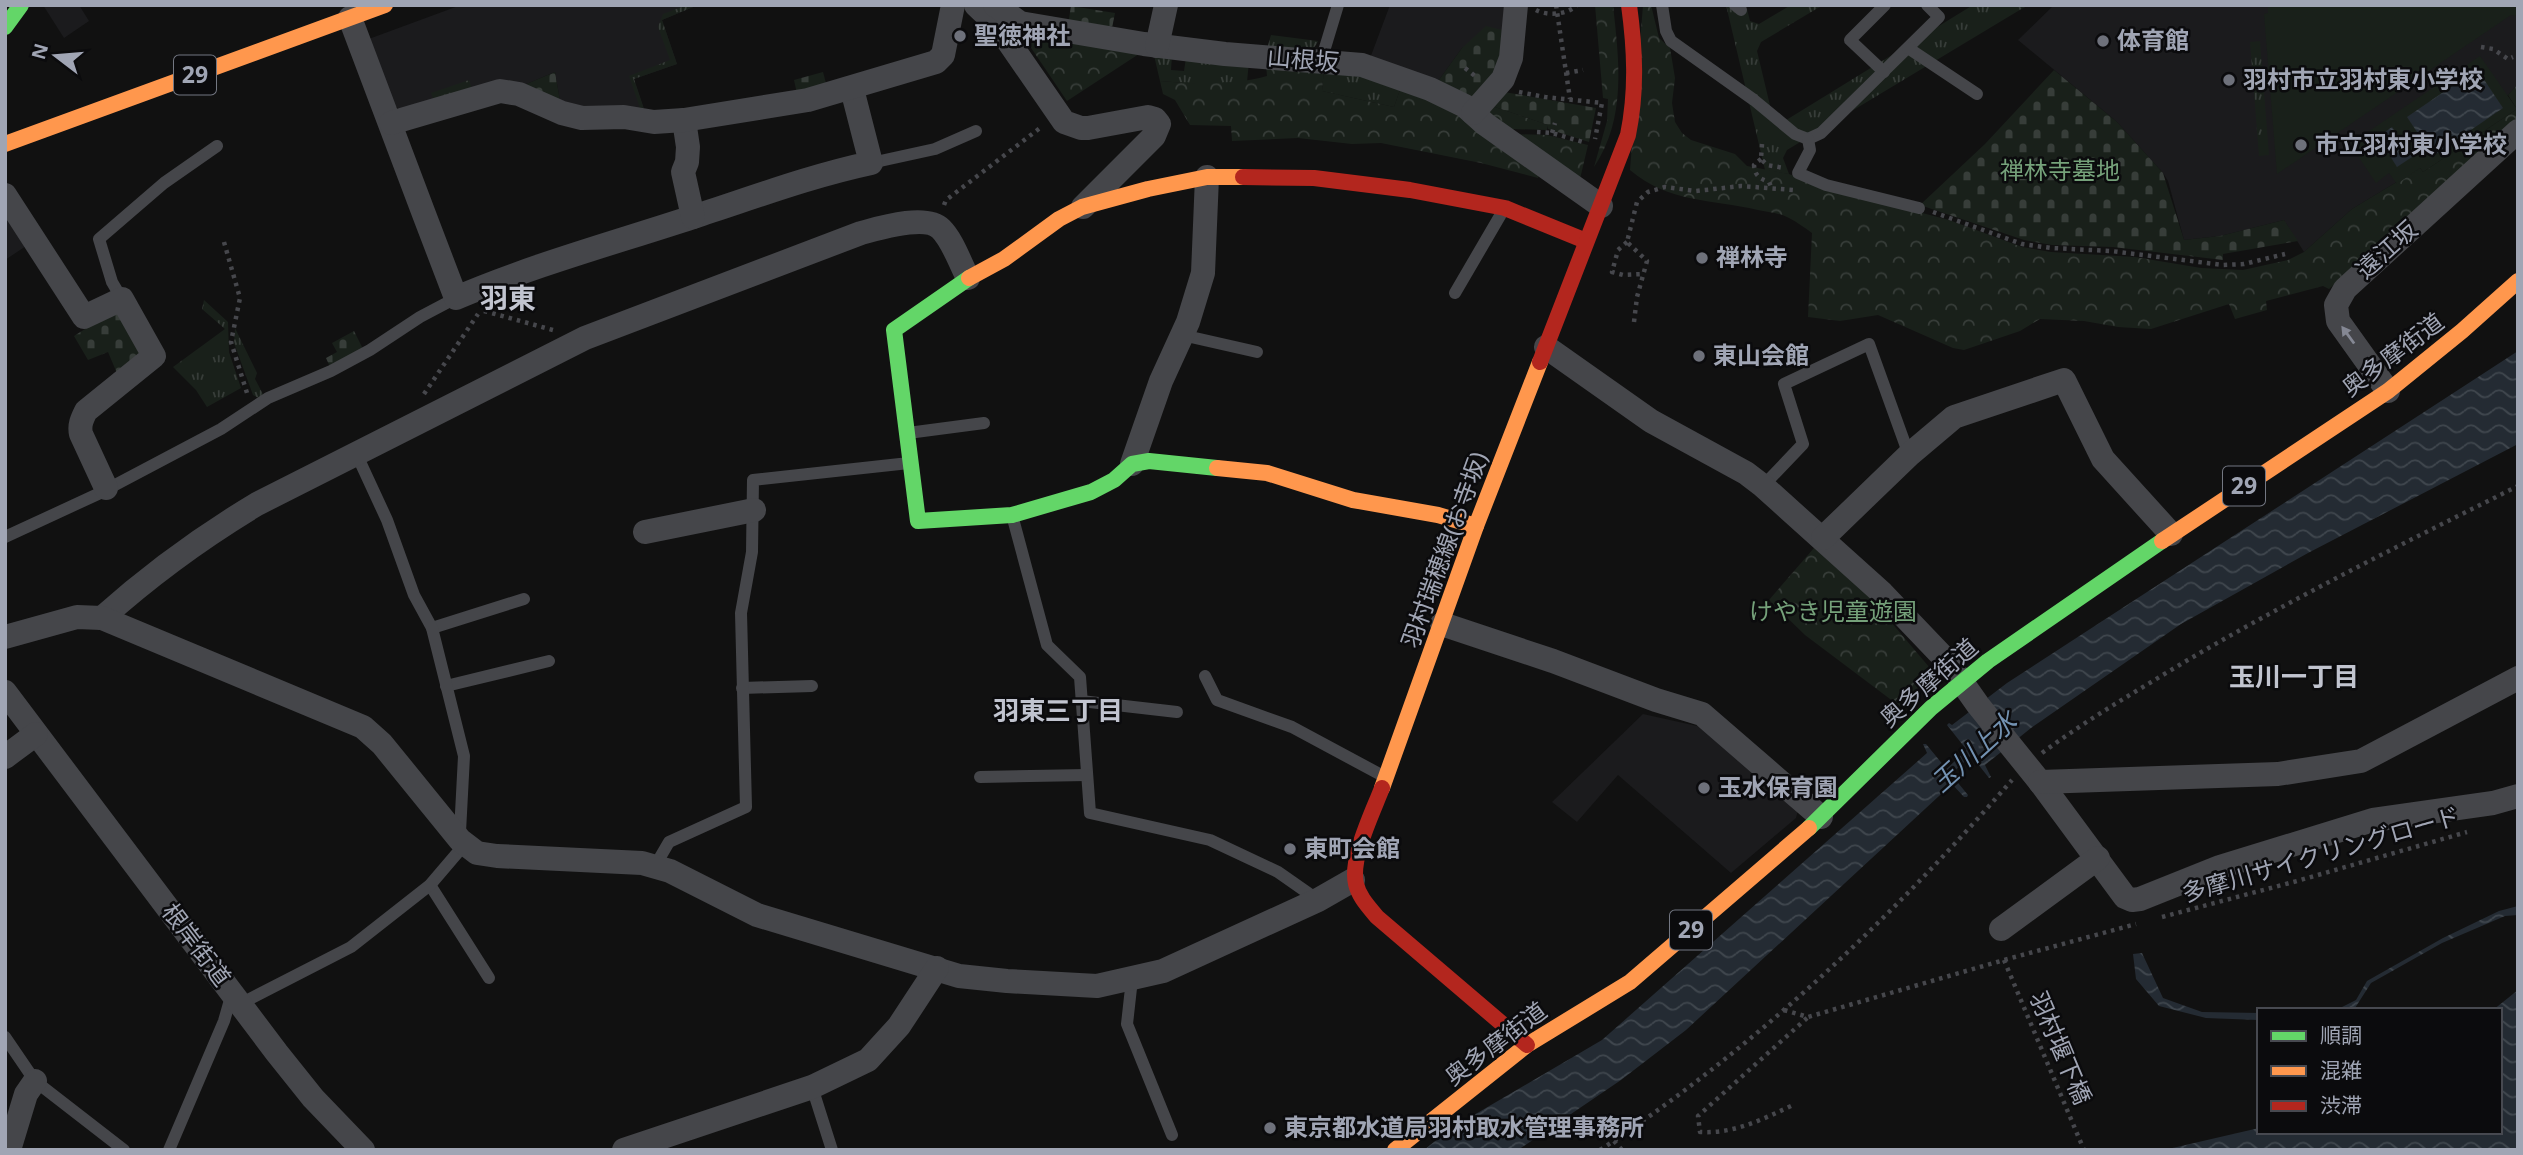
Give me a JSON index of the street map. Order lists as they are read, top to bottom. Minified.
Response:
{"streets":{"main road":["29","奥多摩街道","羽村瑞穂線(お寺坂)"],"street":["山根坂","遠江坂","根岸街道"],"path":["多摩川サイクリングロード","羽村堰下橋"]},"crossings":[["山根坂","羽村瑞穂線(お寺坂)"],["遠江坂","奥多摩街道"]],"one_way":["遠江坂"],"districts":["羽東","玉川一丁目","羽東三丁目"],"water":["玉川上水"],"parks":["禅林寺墓地","けやき児童遊園"],"places":["聖徳神社","体育館","羽村市立羽村東小学校","市立羽村東小学校","禅林寺","東山会館","玉水保育園","東町会館","東京都水道局羽村取水管理事務所"],"legend":["順調","混雑","渋滞"],"north":"left"}
